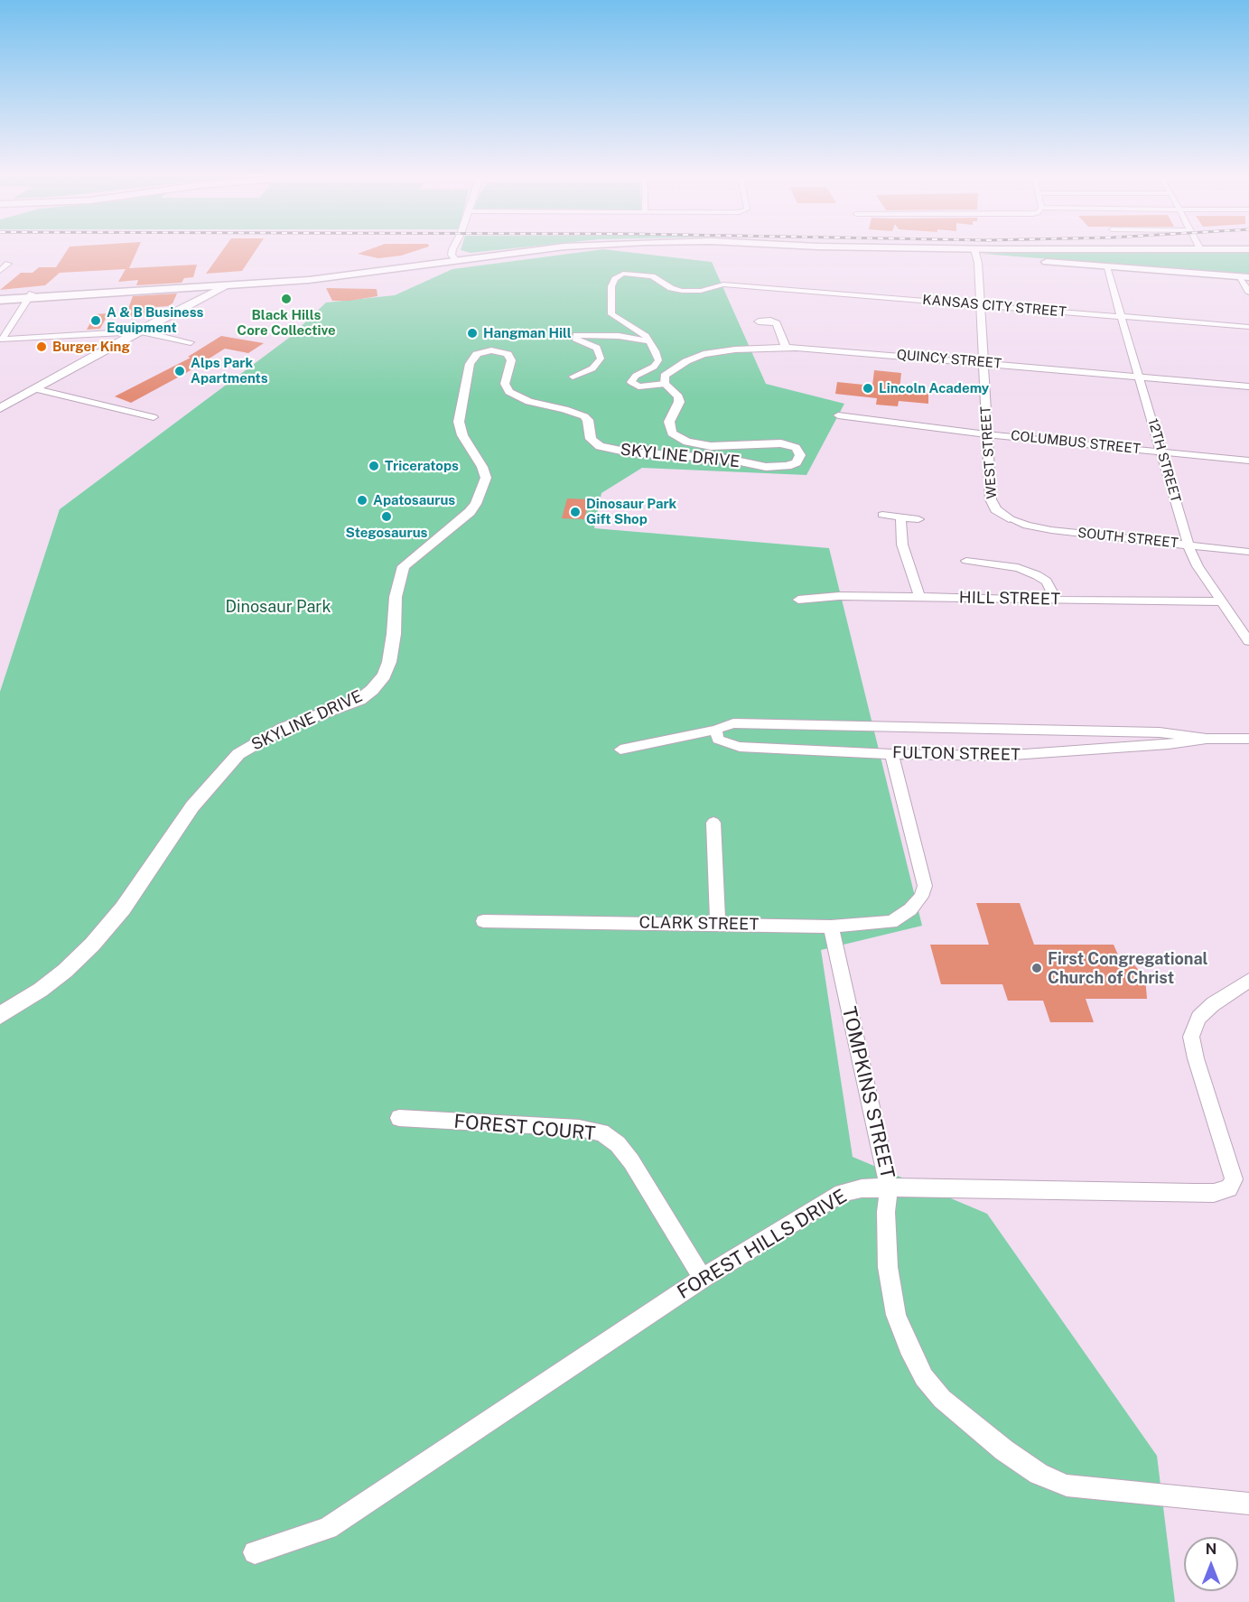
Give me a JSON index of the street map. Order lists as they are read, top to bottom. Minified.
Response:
{"streets":{"street":["KANSAS CITY STREET","QUINCY STREET","COLUMBUS STREET","WEST STREET","SKYLINE DRIVE","12TH STREET","SOUTH STREET","HILL STREET","FULTON STREET","CLARK STREET","TOMPKINS STREET","FOREST COURT","FOREST HILLS DRIVE"]},"crossings":[["KANSAS CITY STREET","WEST STREET"],["KANSAS CITY STREET","12TH STREET"],["QUINCY STREET","WEST STREET"],["QUINCY STREET","SKYLINE DRIVE"],["QUINCY STREET","12TH STREET"],["COLUMBUS STREET","WEST STREET"],["COLUMBUS STREET","12TH STREET"],["WEST STREET","SOUTH STREET"],["12TH STREET","SOUTH STREET"],["12TH STREET","HILL STREET"],["FULTON STREET","CLARK STREET"],["CLARK STREET","TOMPKINS STREET"],["TOMPKINS STREET","FOREST HILLS DRIVE"],["FOREST COURT","FOREST HILLS DRIVE"]],"parks":["Dinosaur Park"],"places":["Black Hills Core Collective","A & B Business Equipment","Hangman Hill","Burger King","Alps Park Apartments","Lincoln Academy","Triceratops","Apatosaurus","Dinosaur Park Gift Shop","Stegosaurus","First Congregational Church of Christ"],"north":"top"}
